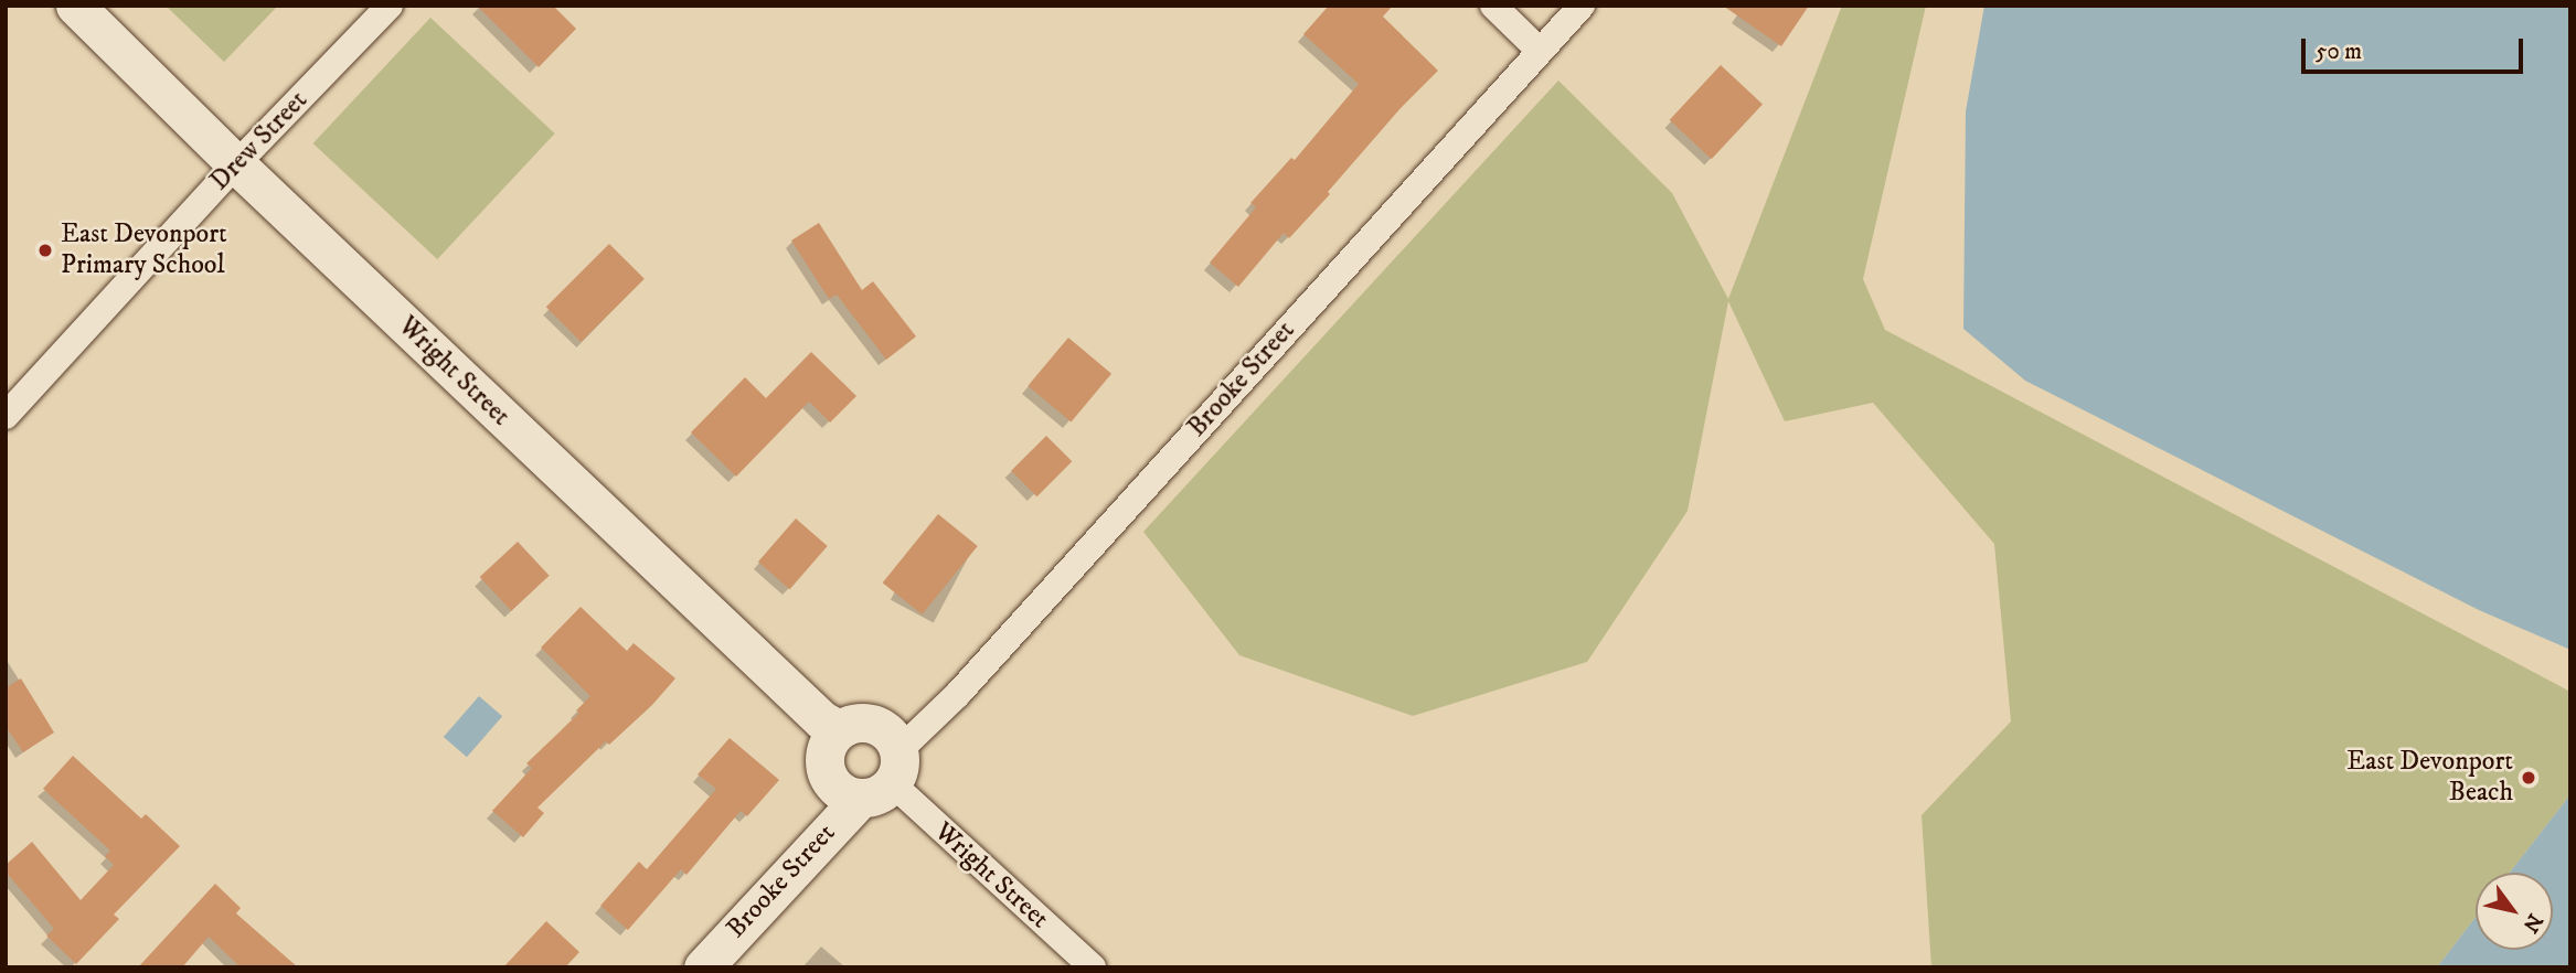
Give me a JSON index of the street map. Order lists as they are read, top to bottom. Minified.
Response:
{"streets":{"street":["Drew Street","Wright Street","Brooke Street"]},"crossings":[["Drew Street","Wright Street"],["Wright Street","Brooke Street"]],"places":["East Devonport Primary School","East Devonport Beach"],"scale_bar":"50 m","north":"bottom right"}
